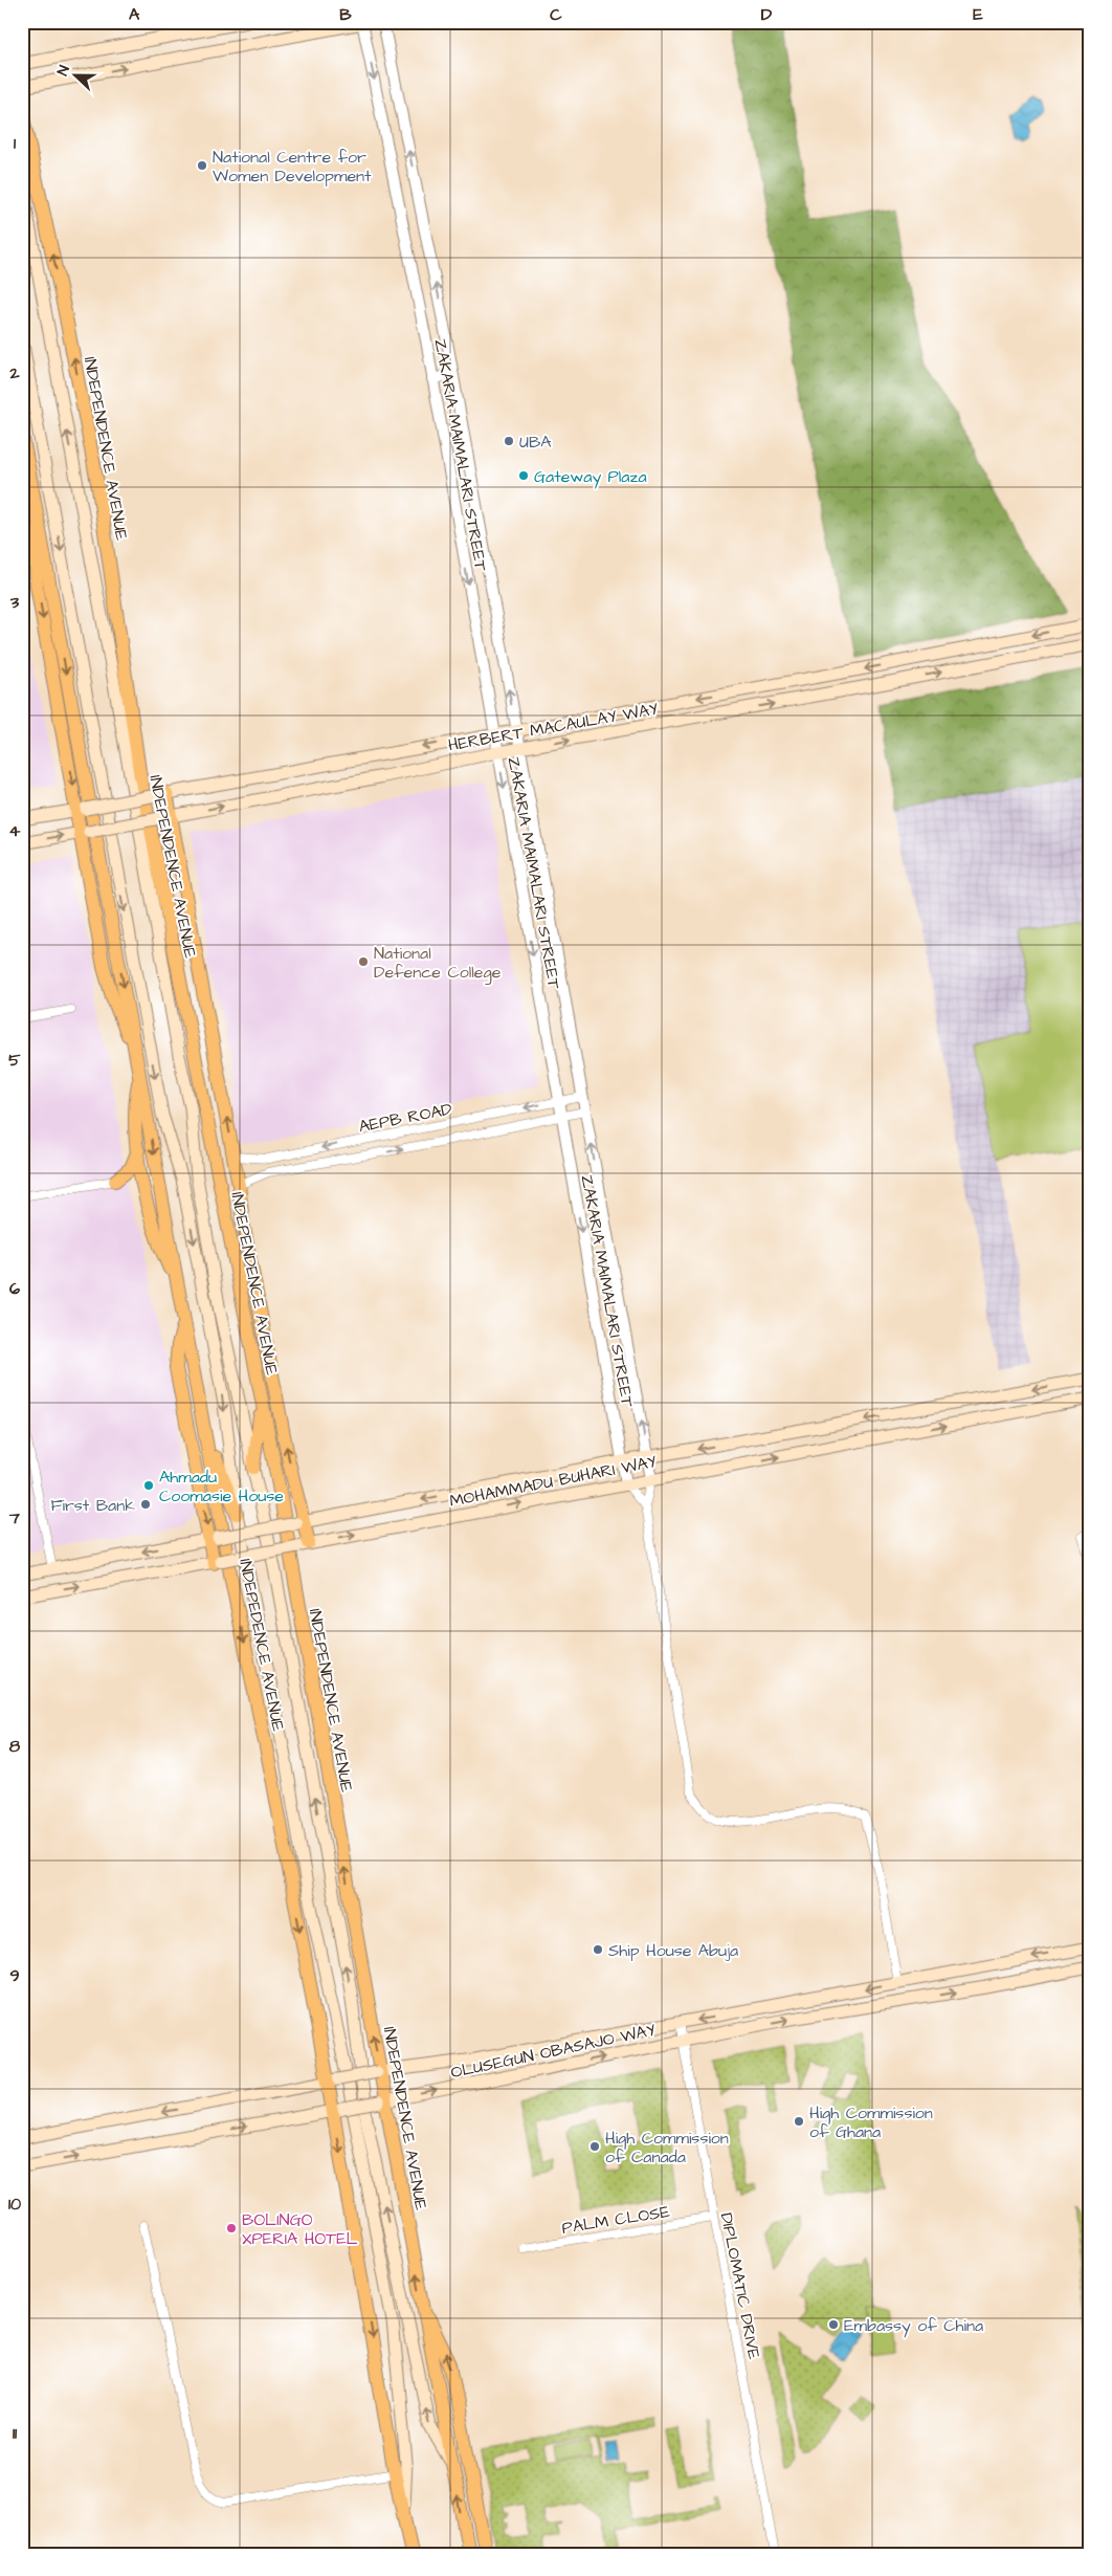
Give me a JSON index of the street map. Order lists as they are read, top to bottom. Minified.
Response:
{"streets":{"main road":["INDEPENDENCE AVENUE","HERBERT MACAULAY WAY","MOHAMMADU BUHARI WAY","INDEPEDENCE AVENUE","OLUSEGUN OBASAJO WAY"],"street":["ZAKARIA MAIMALARI STREET","AEPB ROAD","PALM CLOSE","DIPLOMATIC DRIVE"]},"crossings":[["INDEPENDENCE AVENUE","OLUSEGUN OBASAJO WAY"],["ZAKARIA MAIMALARI STREET","HERBERT MACAULAY WAY"],["ZAKARIA MAIMALARI STREET","AEPB ROAD"],["ZAKARIA MAIMALARI STREET","MOHAMMADU BUHARI WAY"],["ZAKARIA MAIMALARI STREET","OLUSEGUN OBASAJO WAY"],["INDEPEDENCE AVENUE","OLUSEGUN OBASAJO WAY"],["OLUSEGUN OBASAJO WAY","DIPLOMATIC DRIVE"],["PALM CLOSE","DIPLOMATIC DRIVE"]],"places":["National Centre for Women Development","UBA","Gateway Plaza","National Defence College","Ahmadu Coomasie House","First Bank","Ship House Abuja","High Commission of Ghana","High Commission of Canada","BOLINGO XPERIA HOTEL","Embassy of China"],"north":"left","grid":{"columns":["A","B","C","D","E"],"rows":["1","2","3","4","5","6","7","8","9","10","11"]}}
